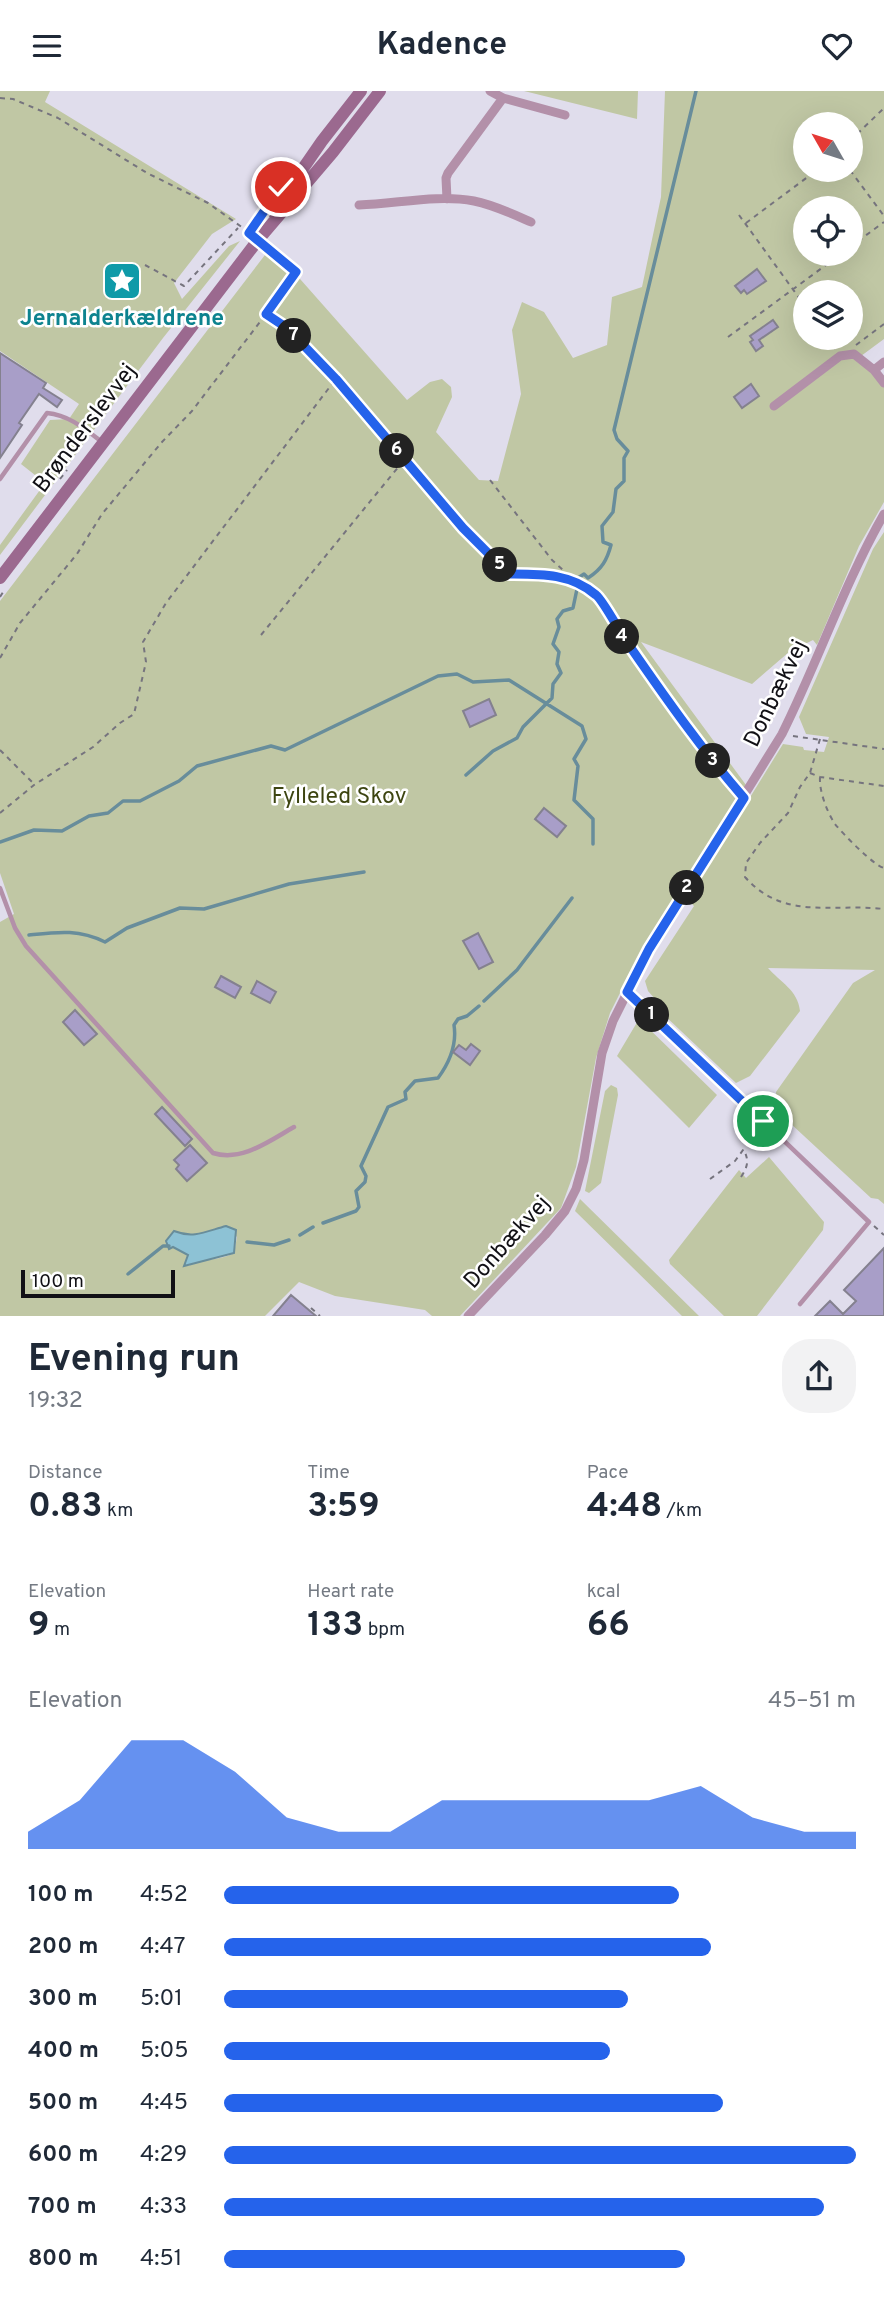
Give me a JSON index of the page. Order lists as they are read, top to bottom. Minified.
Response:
{"streets":{"main road":["Brønderslevvej"],"street":["Donbækvej"]},"parks":["Fylleled Skov"],"places":{"place":["Jernalderkældrene"]},"scale_bar":"100 m","north":"top left","page":{"header":"Kadence","pins":["7","6","5","4","3","2","1"],"scale":"100 m","heading":["Evening run","19:32"],"stats":[["Distance","0.83 km"],["Time","3:59"],["Pace","4:48 /km"],["Elevation","9 m"],["Heart rate","133 bpm"],["kcal","66"]],"chart":["Elevation","45–51 m"],"list":[{"name":"100 m","note":"4:52"},{"name":"200 m","note":"4:47"},{"name":"300 m","note":"5:01"},{"name":"400 m","note":"5:05"},{"name":"500 m","note":"4:45"},{"name":"600 m","note":"4:29"},{"name":"700 m","note":"4:33"},{"name":"800 m","note":"4:51"}]}}
